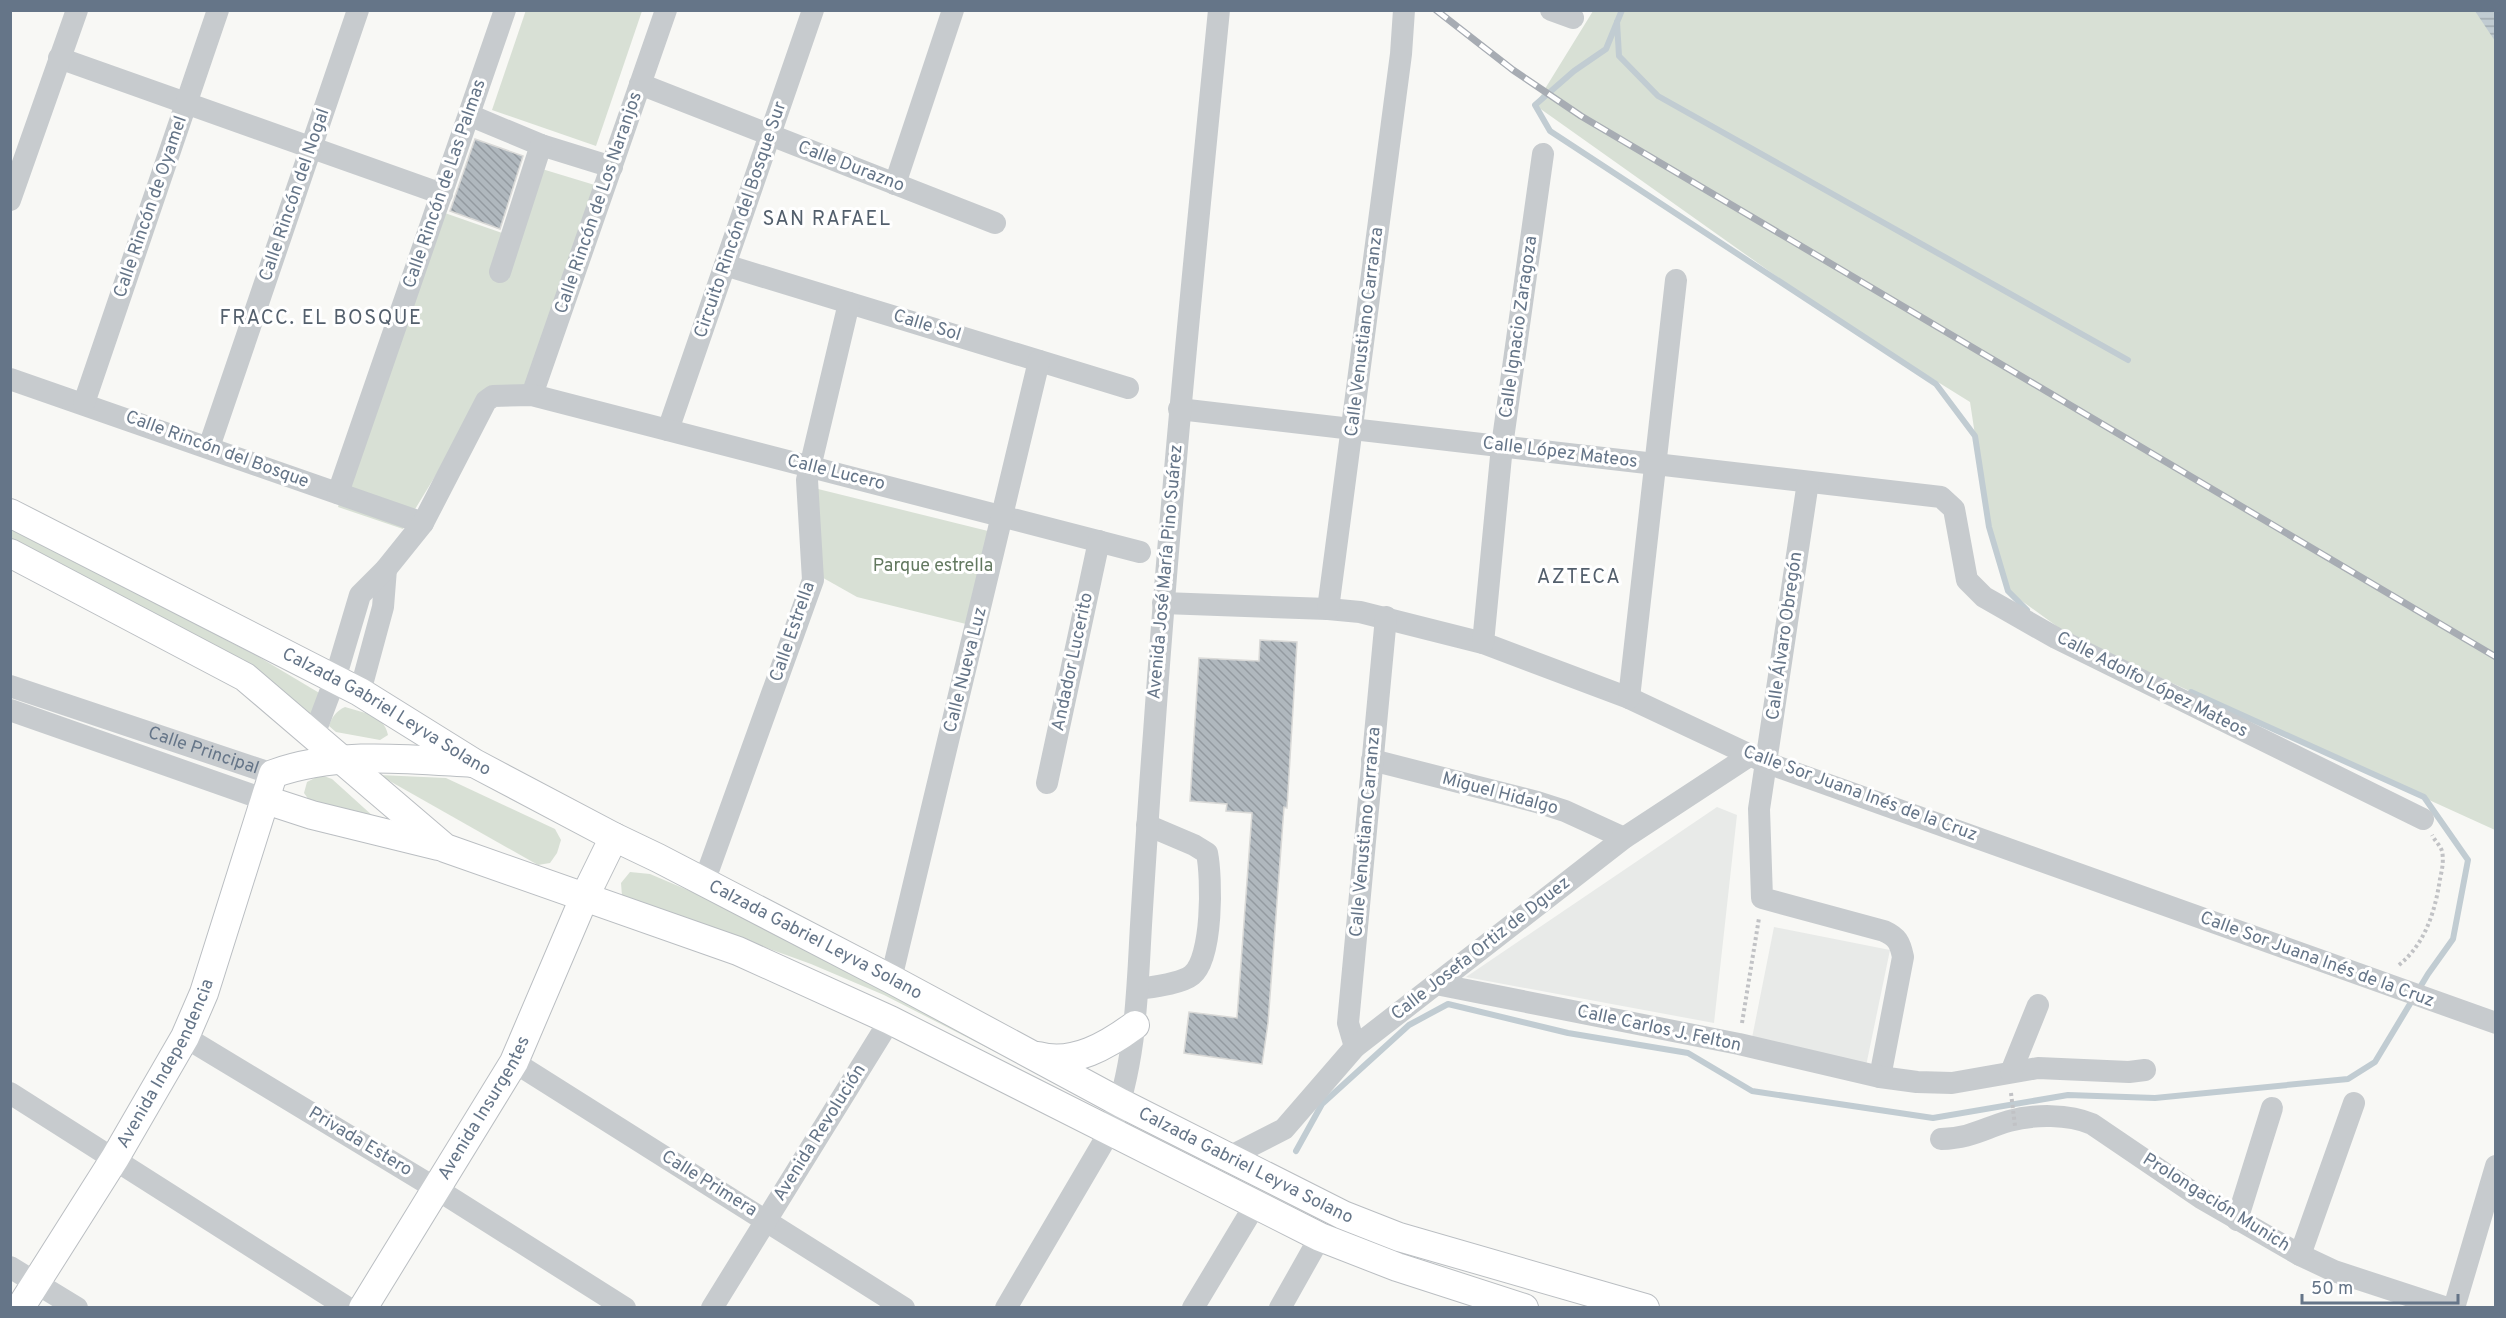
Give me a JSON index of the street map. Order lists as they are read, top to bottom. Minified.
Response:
{"streets":{"main road":["Calzada Gabriel Leyva Solano","Calle Principal","Avenida Independencia","Avenida Insurgentes"],"street":["Calle Durazno","Calle Rincón de Las Palmas","Calle Rincón del Nogal","Calle Rincón de Los Naranjos","Calle Rincón de Oyamel","Circuito Rincón del Bosque Sur","Calle Sol","Calle Ignacio Zaragoza","Calle Venustiano Carranza","Calle Rincón del Bosque","Calle López Mateos","Calle Lucero","Avenida José María Pino Suárez","Calle Estrella","Calle Álvaro Obregón","Andador Lucerito","Calle Nueva Luz","Calle Adolfo López Mateos","Miguel Hidalgo","Calle Sor Juana Inés de la Cruz","Calle Josefa Ortiz de Dguez","Calle Carlos J. Felton","Avenida Revolución","Privada Estero","Calle Primera","Prolongación Munich"]},"crossings":[["Calle Durazno","Calle Rincón de Los Naranjos"],["Calle Durazno","Circuito Rincón del Bosque Sur"],["Calle Rincón de Las Palmas","Calle Rincón del Bosque"],["Calle Rincón del Nogal","Calle Rincón del Bosque"],["Calle Rincón de Los Naranjos","Calle Lucero"],["Calle Rincón de Oyamel","Calle Rincón del Bosque"],["Circuito Rincón del Bosque Sur","Calle Sol"],["Circuito Rincón del Bosque Sur","Calle Lucero"],["Calle Sol","Calle Estrella"],["Calle Sol","Calle Nueva Luz"],["Calle Ignacio Zaragoza","Calle López Mateos"],["Calle Ignacio Zaragoza","Calle Sor Juana Inés de la Cruz"],["Calle Venustiano Carranza","Calle López Mateos"],["Calle Venustiano Carranza","Miguel Hidalgo"],["Calle Venustiano Carranza","Calle Sor Juana Inés de la Cruz"],["Calle Venustiano Carranza","Calle Josefa Ortiz de Dguez"],["Calle Rincón del Bosque","Calle Lucero"],["Calle López Mateos","Avenida José María Pino Suárez"],["Calle López Mateos","Calle Álvaro Obregón"],["Calle López Mateos","Calle Adolfo López Mateos"],["Calle Lucero","Calle Estrella"],["Calle Lucero","Andador Lucerito"],["Calle Lucero","Calle Nueva Luz"],["Avenida José María Pino Suárez","Calzada Gabriel Leyva Solano"],["Avenida José María Pino Suárez","Calle Sor Juana Inés de la Cruz"],["Calle Estrella","Calzada Gabriel Leyva Solano"],["Calle Álvaro Obregón","Calle Sor Juana Inés de la Cruz"],["Calle Álvaro Obregón","Calle Josefa Ortiz de Dguez"],["Calle Nueva Luz","Calzada Gabriel Leyva Solano"],["Calzada Gabriel Leyva Solano","Calle Principal"],["Calzada Gabriel Leyva Solano","Calle Josefa Ortiz de Dguez"],["Calzada Gabriel Leyva Solano","Avenida Insurgentes"],["Calzada Gabriel Leyva Solano","Avenida Revolución"],["Calle Principal","Avenida Independencia"],["Miguel Hidalgo","Calle Josefa Ortiz de Dguez"],["Calle Sor Juana Inés de la Cruz","Calle Josefa Ortiz de Dguez"],["Calle Josefa Ortiz de Dguez","Calle Carlos J. Felton"],["Avenida Independencia","Privada Estero"],["Avenida Insurgentes","Privada Estero"],["Avenida Insurgentes","Calle Primera"],["Avenida Revolución","Calle Primera"]],"districts":["SAN RAFAEL","FRACC. EL BOSQUE","AZTECA"],"parks":["Parque estrella"],"scale_bar":"50 m"}
